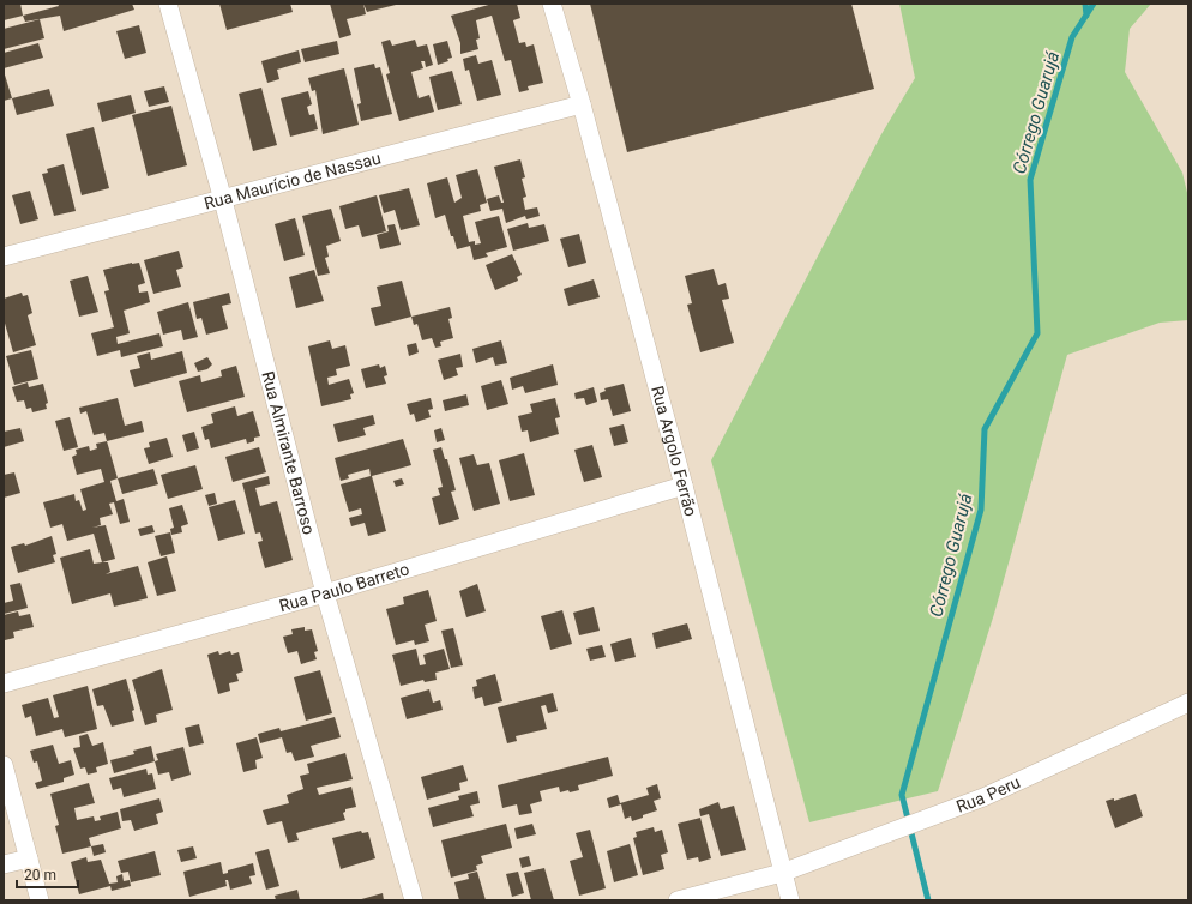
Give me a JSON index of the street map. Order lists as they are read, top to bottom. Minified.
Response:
{"streets":{"street":["Rua Maurício de Nassau","Rua Argolo Ferrão","Rua Almirante Barroso","Rua Paulo Barreto","Rua Peru"]},"crossings":[["Rua Maurício de Nassau","Rua Argolo Ferrão"],["Rua Maurício de Nassau","Rua Almirante Barroso"],["Rua Argolo Ferrão","Rua Paulo Barreto"],["Rua Argolo Ferrão","Rua Peru"],["Rua Almirante Barroso","Rua Paulo Barreto"]],"water":["Córrego Guarujá"],"scale_bar":"20 m"}
